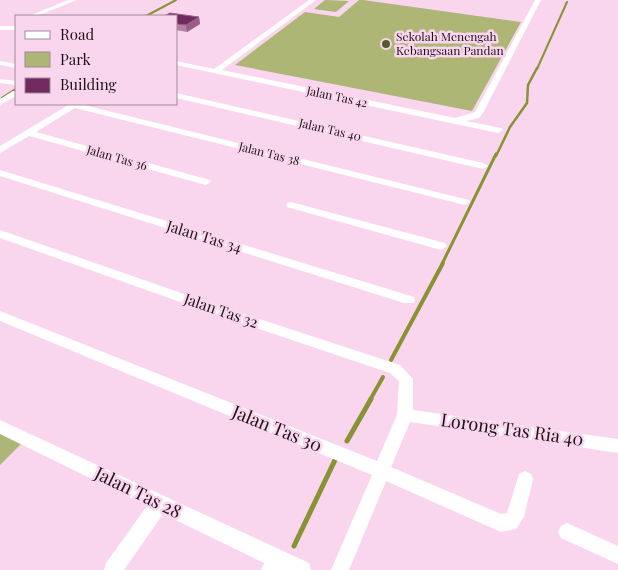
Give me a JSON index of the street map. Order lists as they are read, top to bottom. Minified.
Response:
{"streets":{"street":["Jalan Tas 42","Jalan Tas 40","Jalan Tas 38","Jalan Tas 36","Jalan Tas 34","Jalan Tas 32","Jalan Tas 30","Lorong Tas Ria 40","Jalan Tas 28"]},"crossings":[["Jalan Tas 32","Lorong Tas Ria 40"]],"places":["Sekolah Menengah Kebangsaan Pandan"],"legend":["Road","Park","Building"]}
